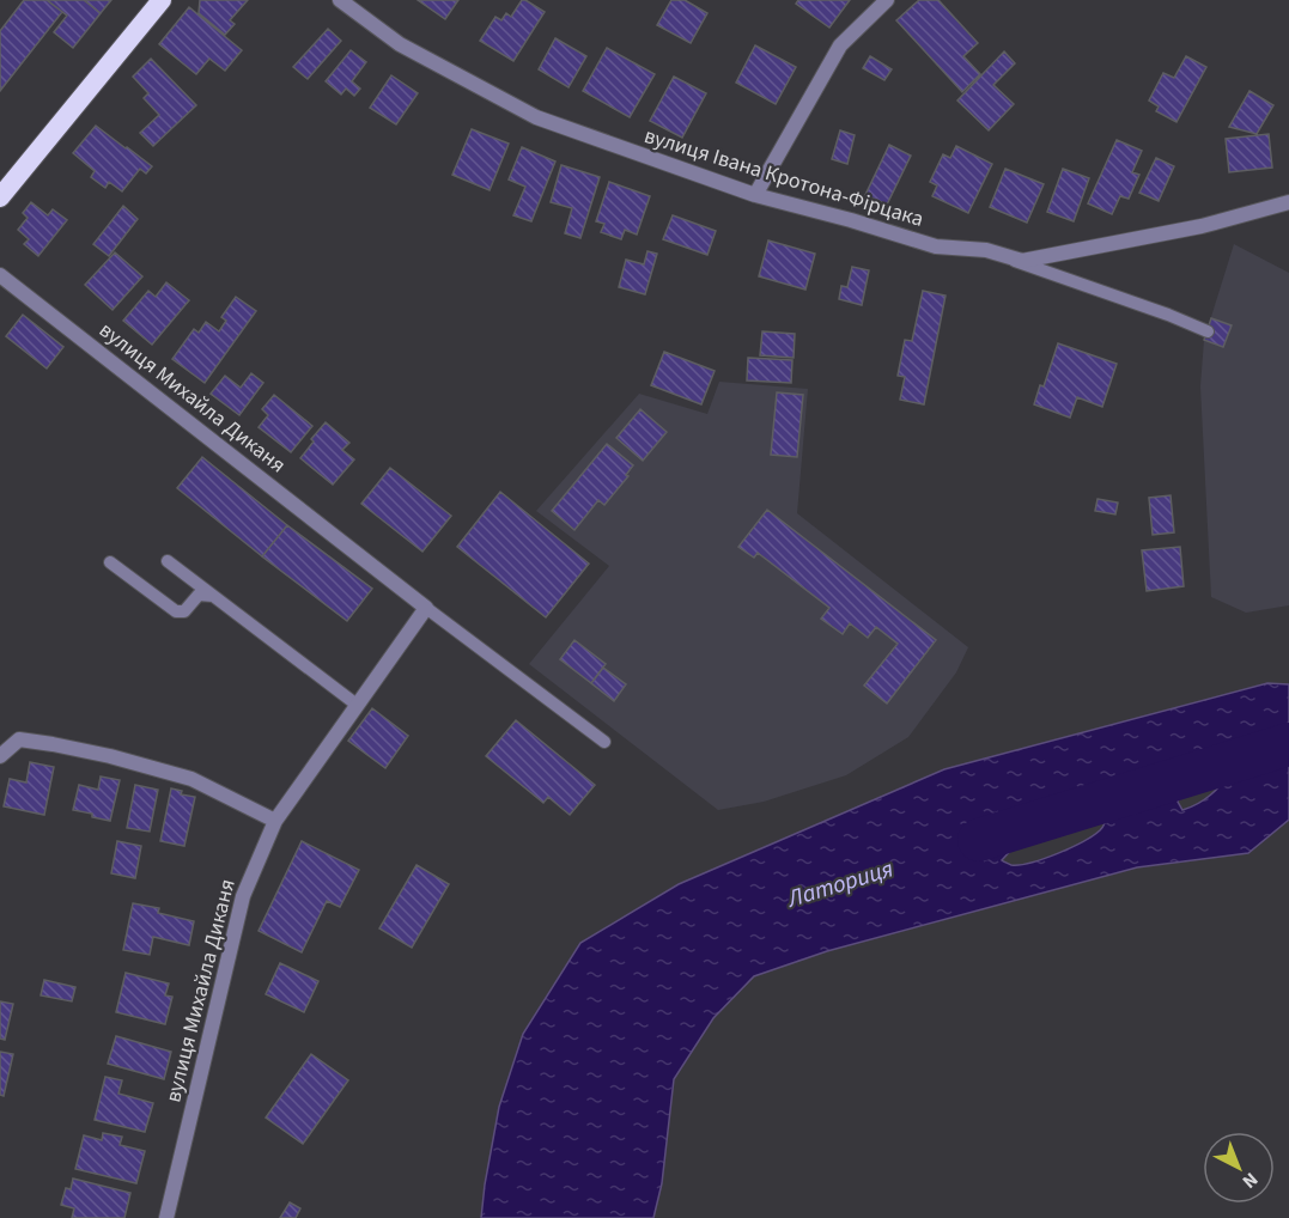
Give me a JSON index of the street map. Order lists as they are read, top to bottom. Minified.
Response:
{"streets":{"street":["вулиця Івана Кротона-Фірцака","вулиця Михайла Диканя"]},"water":["Латориця"],"north":"bottom right"}
